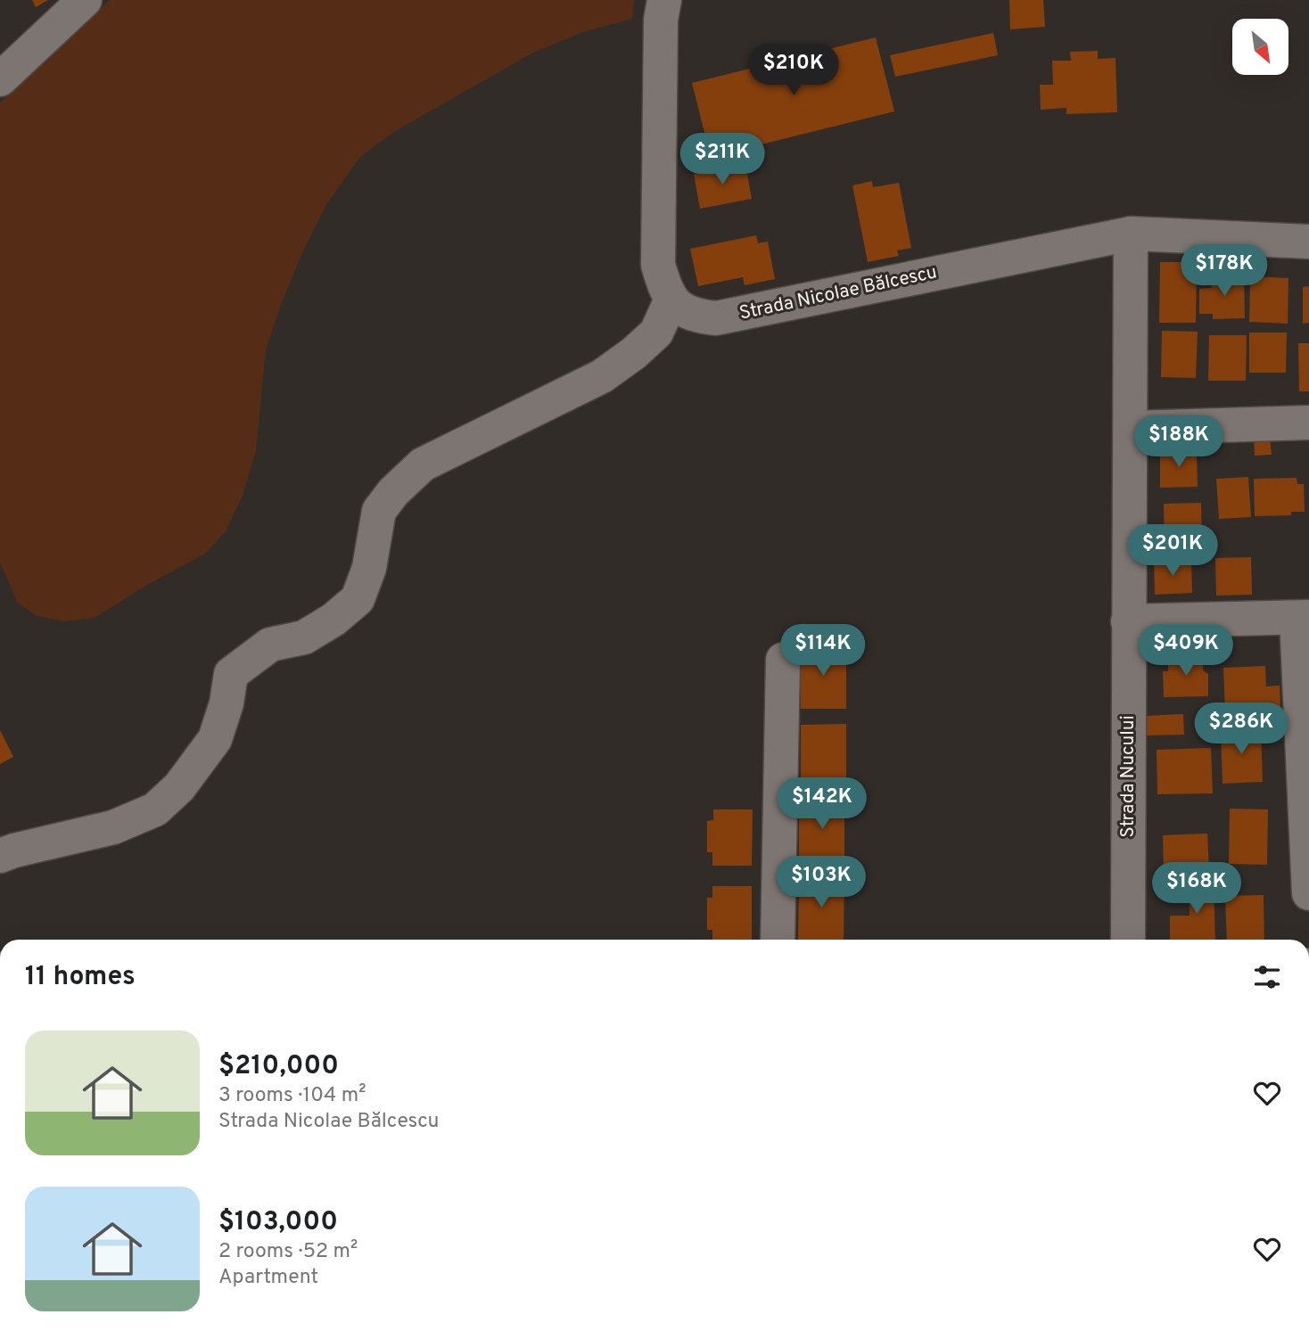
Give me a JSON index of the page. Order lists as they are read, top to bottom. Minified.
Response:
{"streets":{"street":["Strada Nicolae Bălcescu","Strada Nucului"]},"crossings":[["Strada Nicolae Bălcescu","Strada Nucului"]],"north":"bottom right","page":{"price":["$210K","$211K","$178K","$188K","$201K","$114K","$409K","$286K","$142K","$103K","$168K"],"heading":"11 homes","list":[{"name":"$210,000","note":"3 rooms · 104 m² · Strada Nicolae Bălcescu"},{"name":"$103,000","note":"2 rooms · 52 m² · Apartment"}]}}
